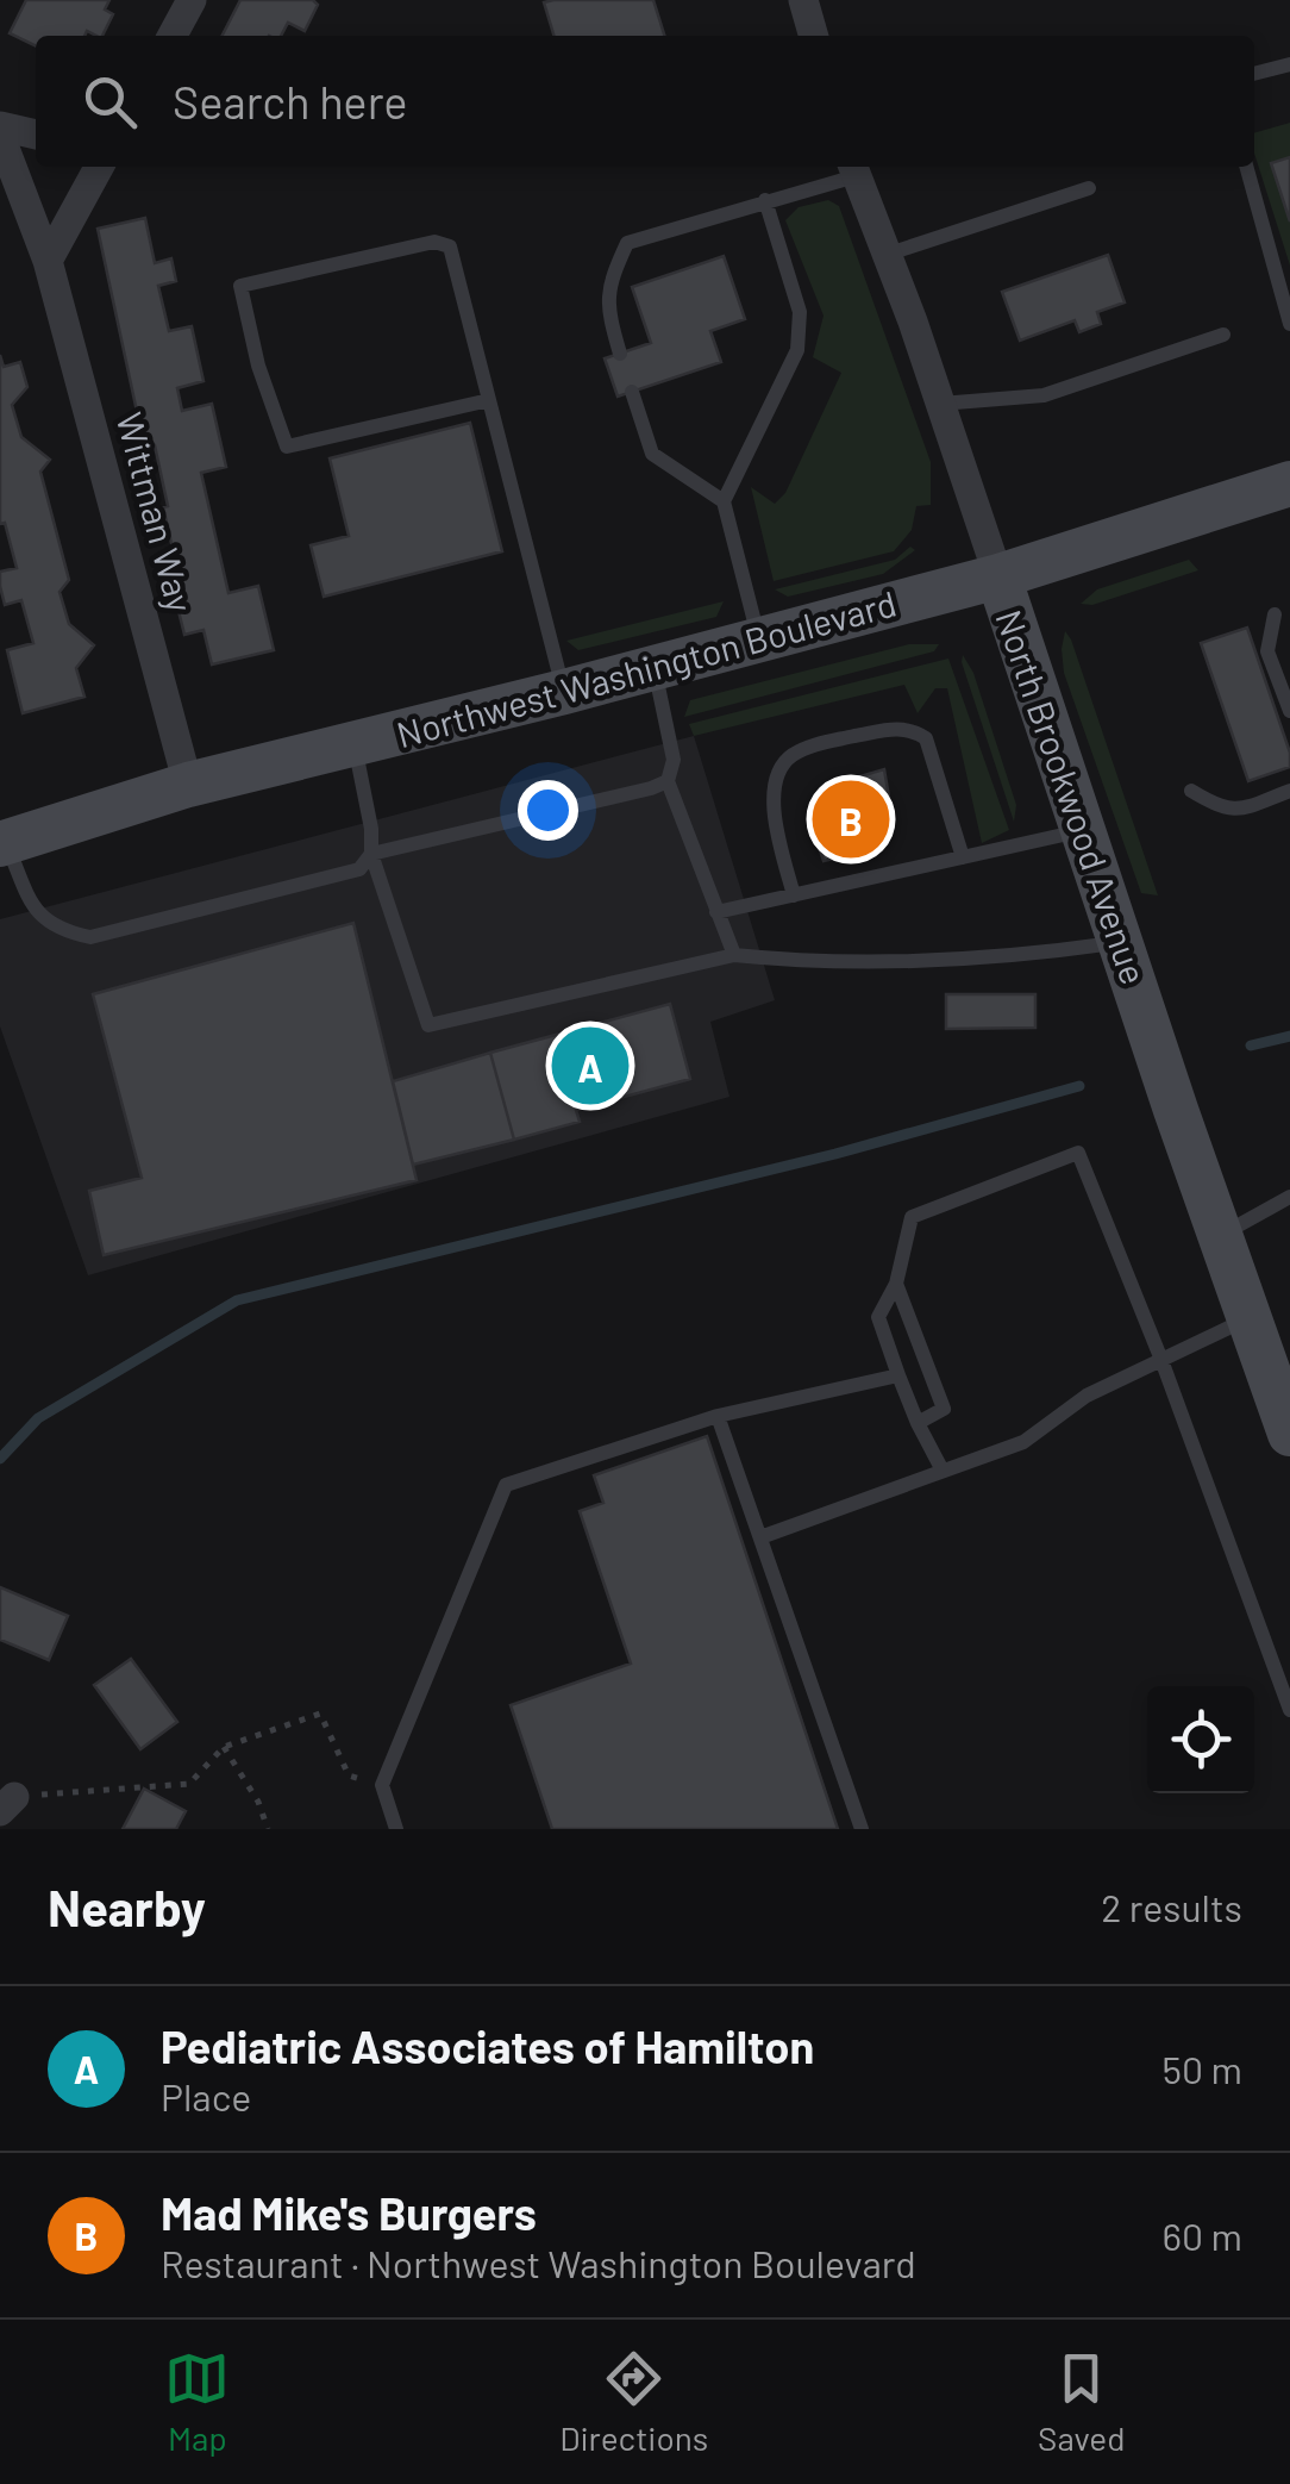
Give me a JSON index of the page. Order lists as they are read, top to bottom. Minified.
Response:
{"streets":{"main road":["Northwest Washington Boulevard","North Brookwood Avenue"],"street":["Wittman Way"]},"crossings":[["Wittman Way","Northwest Washington Boulevard"],["Northwest Washington Boulevard","North Brookwood Avenue"]],"page":{"search":"Search here","pins":["B","A"],"heading":["Nearby","2 results"],"list":[{"mark":"A","name":"Pediatric Associates of Hamilton","note":"Place","value":"50 m"},{"mark":"B","name":"Mad Mike's Burgers","note":"Restaurant · Northwest Washington Boulevard","value":"60 m"}],"nav":["Map","Directions","Saved"]}}
